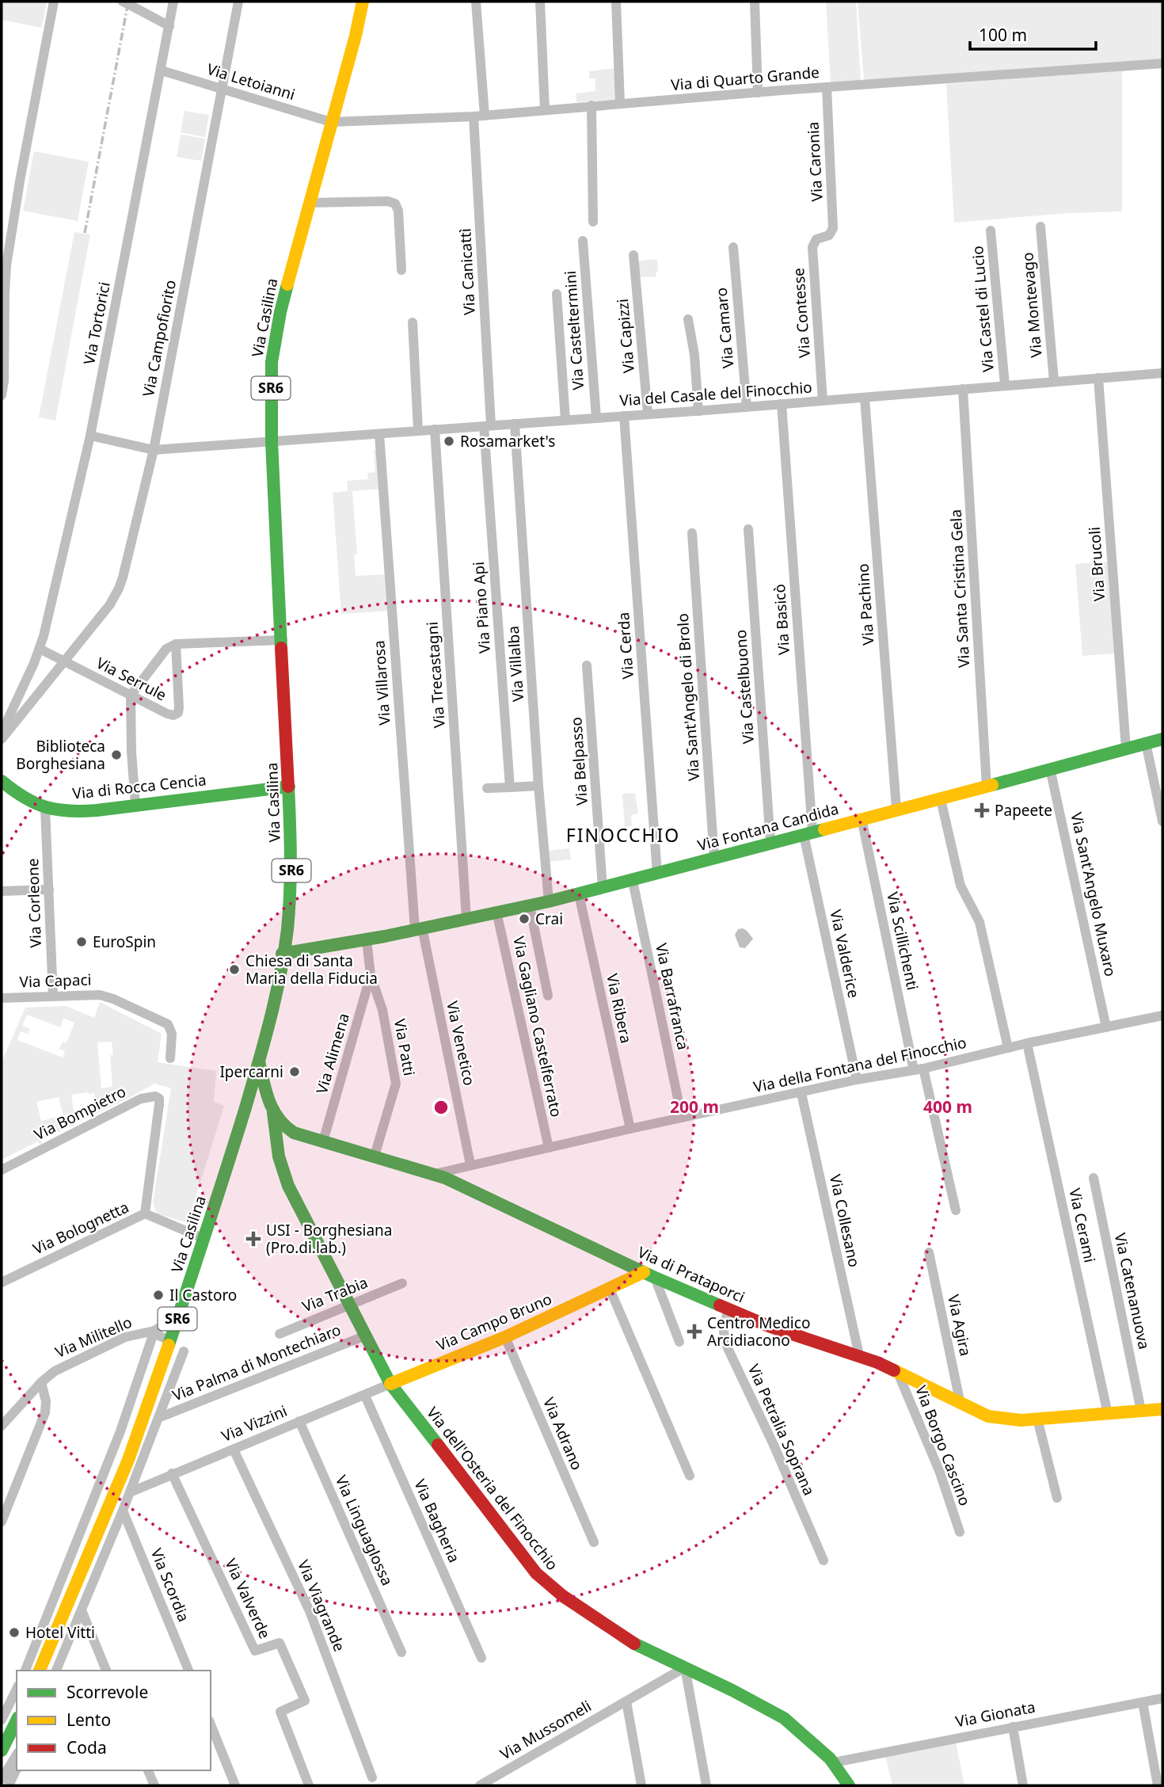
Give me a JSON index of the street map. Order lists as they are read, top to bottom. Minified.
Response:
{"streets":{"main road":["Via Casilina","SR6","Via di Rocca Cencia","Via Fontana Candida","Via di Prataporci","Via Campo Bruno","Via dell'Osteria del Finocchio"],"street":["Via di Quarto Grande","Via Letoianni","Via Caronia","Via Canicattì","Via Montevago","Via Castel di Lucio","Via Contesse","Via Tortorici","Via Camaro","Via Casteltermini","Via Capizzi","Via Campofiorito","Via del Casale del Finocchio","Via Brucoli","Via Santa Cristina Gela","Via Pachino","Via Piano Api","Via Basicò","Via Cerda","Via Villalba","Via Trecastagni","Via Serrule","Via Villarosa","Via Castelbuono","Via Sant'Angelo di Brolo","Via Belpasso","Via Sant'Angelo Muxaro","Via Corleone","Via Scillichenti","Via Valderice","Via Capaci","Via Barrafranca","Via Ribera","Via Gagliano Castelferrato","Via Venetico","Via Patti","Via Alimena","Via della Fontana del Finocchio","Via Bompietro","Via Collesano","Via Cerami","Via Bolognetta","Via Catenanuova","Via Trabia","Via Agira","Via Militello","Via Palma di Montechiaro","Via Vizzini","Via Petralia Soprana","Via Adrano","Via Borgo Cascino","Via Bagheria","Via Linguaglossa","Via Scordia","Via Valverde","Via Viagrande","Via Gionata","Via Mussomeli"]},"crossings":[["Via di Quarto Grande","Via Letoianni"],["Via di Quarto Grande","Via Caronia"],["Via di Quarto Grande","Via Canicattì"],["Via di Quarto Grande","Via Casilina"],["Via Letoianni","Via Casilina"],["Via Letoianni","Via Tortorici"],["Via Letoianni","Via Campofiorito"],["Via Caronia","Via Contesse"],["Via Canicattì","Via del Casale del Finocchio"],["Via Canicattì","Via Piano Api"],["Via Montevago","Via del Casale del Finocchio"],["Via Castel di Lucio","Via del Casale del Finocchio"],["Via Contesse","Via del Casale del Finocchio"],["Via Casilina","Via del Casale del Finocchio"],["Via Casilina","Via di Rocca Cencia"],["Via Casilina","Via Fontana Candida"],["Via Casilina","Via Bolognetta"],["Via Casilina","Via di Prataporci"],["Via Casilina","Via Militello"],["Via Tortorici","Via del Casale del Finocchio"],["Via Tortorici","Via Serrule"],["Via Camaro","Via del Casale del Finocchio"],["Via Casteltermini","Via del Casale del Finocchio"],["Via Capizzi","Via del Casale del Finocchio"],["Via Campofiorito","Via del Casale del Finocchio"],["Via Campofiorito","Via Serrule"],["Via del Casale del Finocchio","Via Brucoli"],["Via del Casale del Finocchio","Via Santa Cristina Gela"],["Via del Casale del Finocchio","Via Pachino"],["Via del Casale del Finocchio","Via Piano Api"],["Via del Casale del Finocchio","Via Basicò"],["Via del Casale del Finocchio","Via Cerda"],["Via del Casale del Finocchio","Via Villalba"],["Via del Casale del Finocchio","Via Trecastagni"],["Via del Casale del Finocchio","Via Villarosa"],["Via Brucoli","Via Fontana Candida"],["Via Santa Cristina Gela","Via Fontana Candida"],["Via Pachino","Via Fontana Candida"],["Via Basicò","Via Fontana Candida"],["Via Basicò","Via Valderice"],["Via Cerda","Via Fontana Candida"],["Via Villalba","Via Fontana Candida"],["Via Trecastagni","Via Fontana Candida"],["Via Villarosa","Via Fontana Candida"],["Via Villarosa","Via Venetico"],["Via Castelbuono","Via Fontana Candida"],["Via Sant'Angelo di Brolo","Via Fontana Candida"],["Via Belpasso","Via Fontana Candida"],["Via di Rocca Cencia","Via Corleone"],["Via Fontana Candida","Via Sant'Angelo Muxaro"],["Via Fontana Candida","Via Scillichenti"],["Via Fontana Candida","Via Valderice"],["Via Fontana Candida","Via Barrafranca"],["Via Fontana Candida","Via Ribera"],["Via Fontana Candida","Via Gagliano Castelferrato"],["Via Fontana Candida","Via Venetico"],["Via Fontana Candida","Via Alimena"],["Via Sant'Angelo Muxaro","Via della Fontana del Finocchio"],["Via Corleone","Via Capaci"],["Via Scillichenti","Via della Fontana del Finocchio"],["Via Valderice","Via della Fontana del Finocchio"],["Via Barrafranca","Via della Fontana del Finocchio"],["Via Ribera","Via della Fontana del Finocchio"],["Via Gagliano Castelferrato","Via della Fontana del Finocchio"],["Via Venetico","Via della Fontana del Finocchio"],["Via Patti","Via Alimena"],["Via Patti","Via di Prataporci"],["Via Alimena","Via di Prataporci"],["Via della Fontana del Finocchio","Via Collesano"],["Via della Fontana del Finocchio","Via Cerami"],["Via della Fontana del Finocchio","Via di Prataporci"],["Via Bompietro","Via Bolognetta"],["Via Collesano","Via di Prataporci"],["Via Cerami","Via di Prataporci"],["Via di Prataporci","Via Catenanuova"],["Via di Prataporci","Via Campo Bruno"],["Via di Prataporci","Via Agira"],["Via di Prataporci","Via Petralia Soprana"],["Via di Prataporci","Via Borgo Cascino"],["Via di Prataporci","Via dell'Osteria del Finocchio"],["Via Trabia","Via dell'Osteria del Finocchio"],["Via Campo Bruno","Via Vizzini"],["Via Campo Bruno","Via Adrano"],["Via Campo Bruno","Via dell'Osteria del Finocchio"],["Via Palma di Montechiaro","Via dell'Osteria del Finocchio"],["Via Vizzini","Via dell'Osteria del Finocchio"],["Via Vizzini","Via Bagheria"],["Via Vizzini","Via Linguaglossa"],["Via Vizzini","Via Valverde"],["Via Vizzini","Via Viagrande"],["Via dell'Osteria del Finocchio","Via Gionata"],["Via dell'Osteria del Finocchio","Via Mussomeli"]],"districts":["FINOCCHIO"],"places":{"other":["Rosamarket's","Biblioteca Borghesiana","Crai","EuroSpin","Chiesa di Santa Maria della Fiducia","Ipercarni","Il Castoro","Hotel Vitti"],"health":["Papeete","USI - Borghesiana (Pro.di.lab.)","Centro Medico Arcidiacono"]},"legend":["Scorrevole","Lento","Coda"],"scale_bar":"100 m","rings":["200 m","400 m"]}
